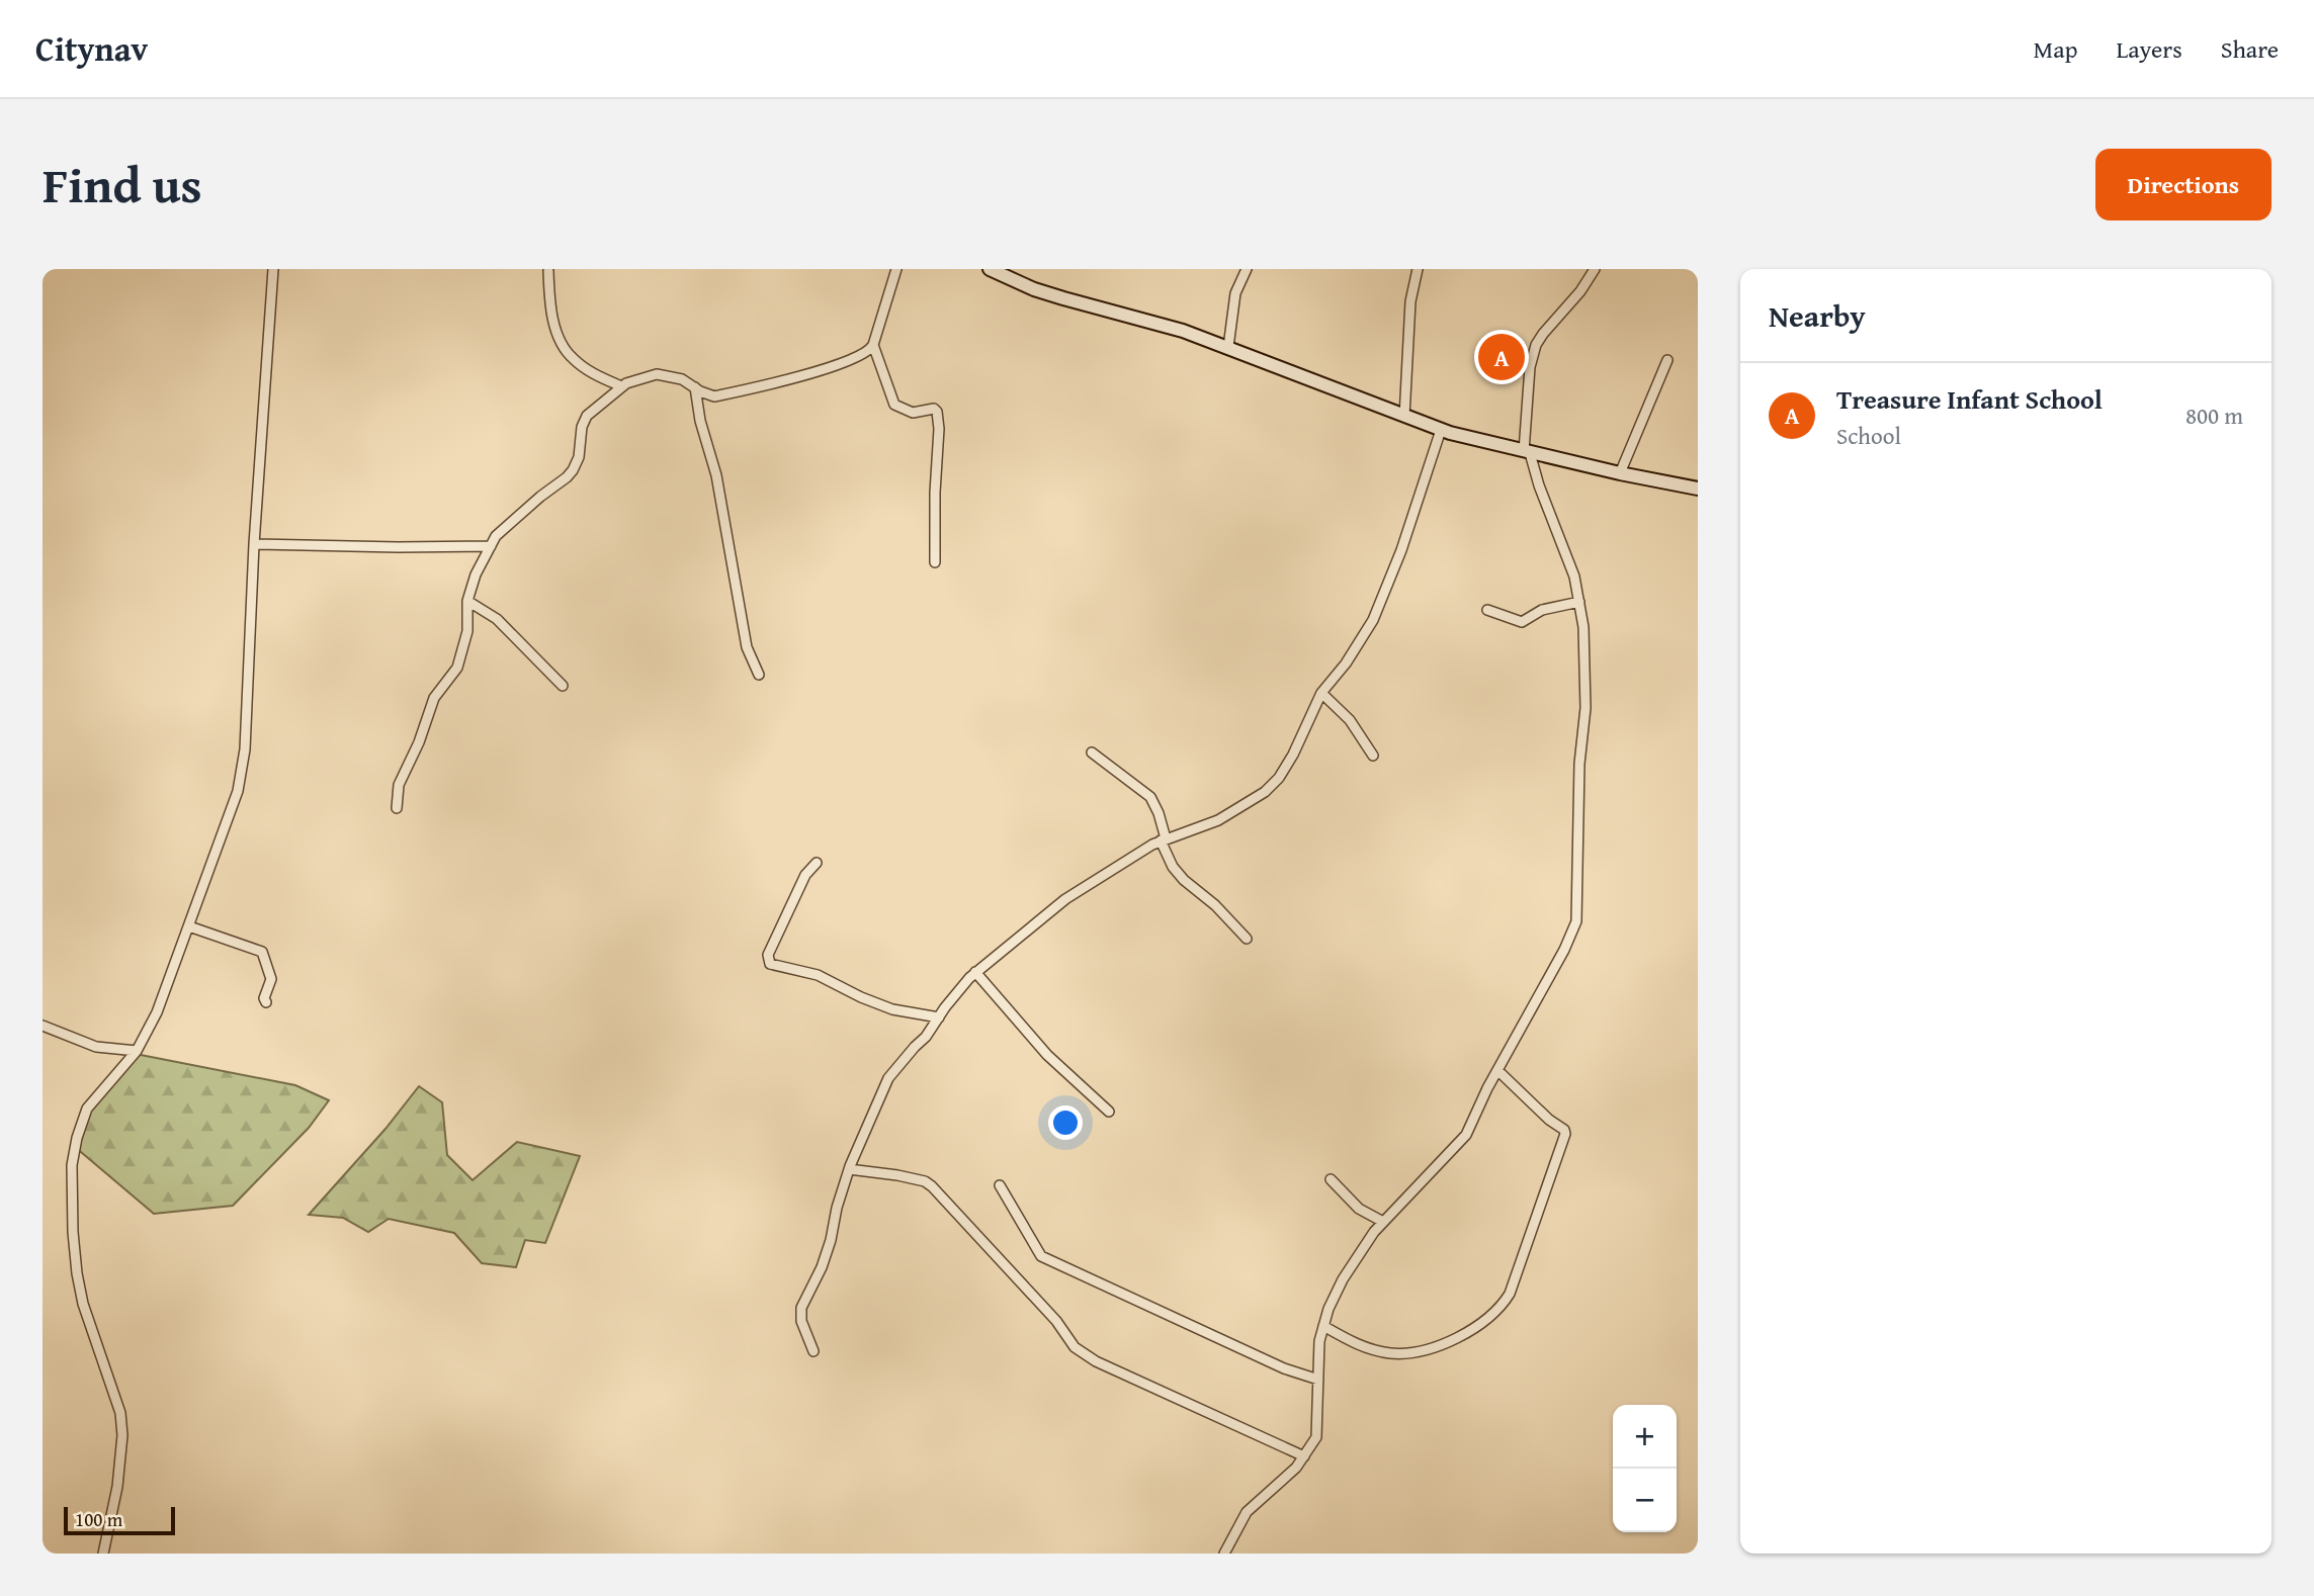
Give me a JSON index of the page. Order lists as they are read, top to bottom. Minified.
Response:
{"scale_bar":"100 m","page":{"header":"Citynav","nav":["Map","Layers","Share"],"title":"Find us","buttons":"Directions","heading":"Nearby","pins":"A","list":[{"mark":"A","name":"Treasure Infant School","note":"School","value":"800 m"}],"map_buttons":["+","−"],"scale":"100 m"}}
